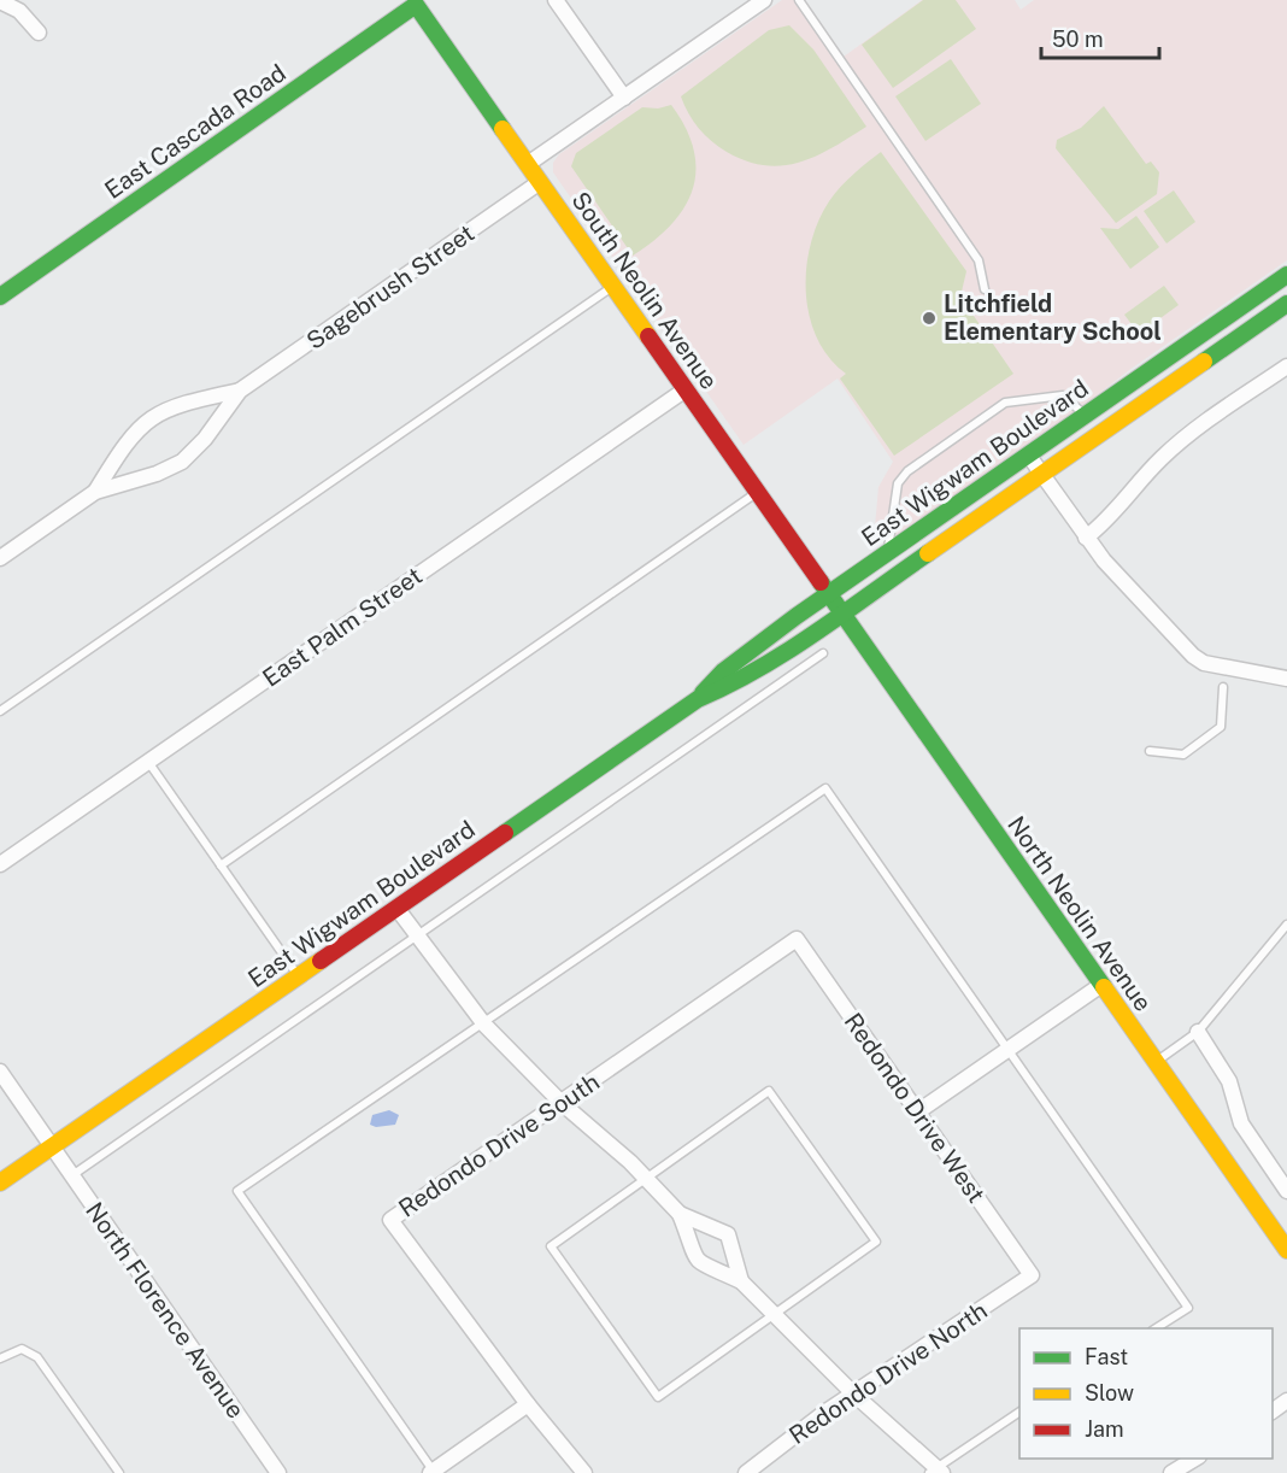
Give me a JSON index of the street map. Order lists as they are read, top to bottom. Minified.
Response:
{"streets":{"street":["East Cascada Road","Sagebrush Street","South Neolin Avenue","East Wigwam Boulevard","East Palm Street","North Neolin Avenue","Redondo Drive West","Redondo Drive South","North Florence Avenue","Redondo Drive North"]},"crossings":[["East Cascada Road","South Neolin Avenue"],["Sagebrush Street","South Neolin Avenue"],["South Neolin Avenue","East Wigwam Boulevard"],["South Neolin Avenue","East Palm Street"],["South Neolin Avenue","North Neolin Avenue"],["East Wigwam Boulevard","North Neolin Avenue"],["East Wigwam Boulevard","North Florence Avenue"],["Redondo Drive West","Redondo Drive South"],["Redondo Drive West","Redondo Drive North"]],"places":["Litchfield Elementary School"],"legend":["Fast","Slow","Jam"],"scale_bar":"50 m"}
